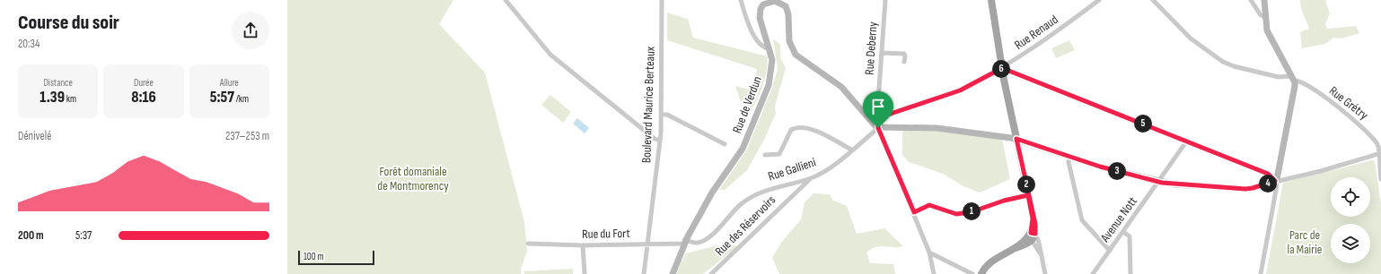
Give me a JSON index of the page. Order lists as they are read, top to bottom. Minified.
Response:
{"streets":{"main road":["Rue de Verdun"],"street":["Rue Renaud","Rue Deberny","Rue Grétry","Boulevard Maurice Berteaux","Rue Gallieni","Avenue Nott","Rue des Réservoirs","Rue du Fort"]},"crossings":[["Rue Renaud","Rue Deberny"],["Rue Deberny","Rue de Verdun"],["Rue Deberny","Rue Gallieni"],["Boulevard Maurice Berteaux","Rue du Fort"],["Rue de Verdun","Rue Gallieni"],["Rue de Verdun","Rue du Fort"],["Rue Gallieni","Rue des Réservoirs"],["Rue Gallieni","Rue du Fort"]],"parks":["Forêt domaniale de Montmorency","Parc de la Mairie"],"scale_bar":"100 m","page":{"heading":["Course du soir","20:34"],"pins":["6","5","3","4","2","1"],"stats":[["Distance","1.39 km"],["Durée","8:16"],["Allure","5:57 /km"]],"chart":["Dénivelé","237–253 m"],"list":[{"name":"200 m","note":"5:37"}],"scale":"100 m"}}
